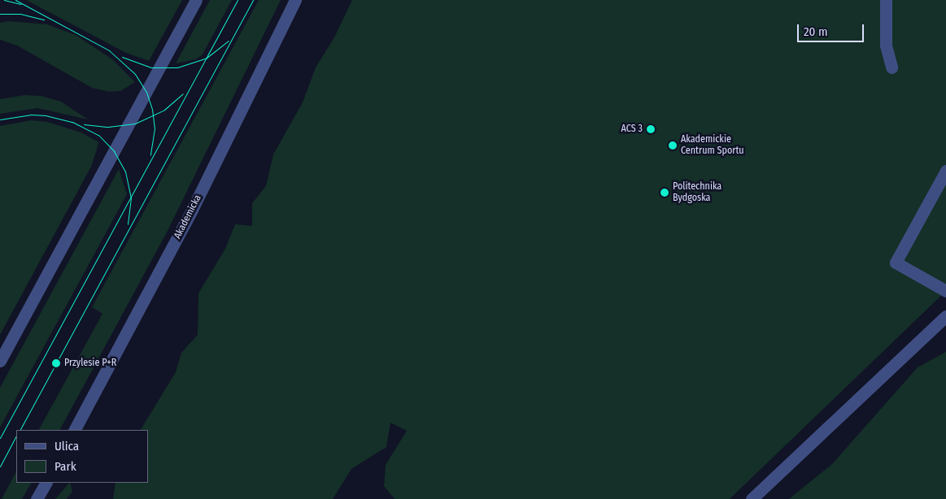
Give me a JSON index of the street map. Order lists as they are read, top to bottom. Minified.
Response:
{"streets":{"street":["Akademicka"]},"places":["ACS 3","Akademickie Centrum Sportu","Politechnika Bydgoska","Przylesie P+R"],"legend":["Ulica","Park"],"scale_bar":"20 m"}
